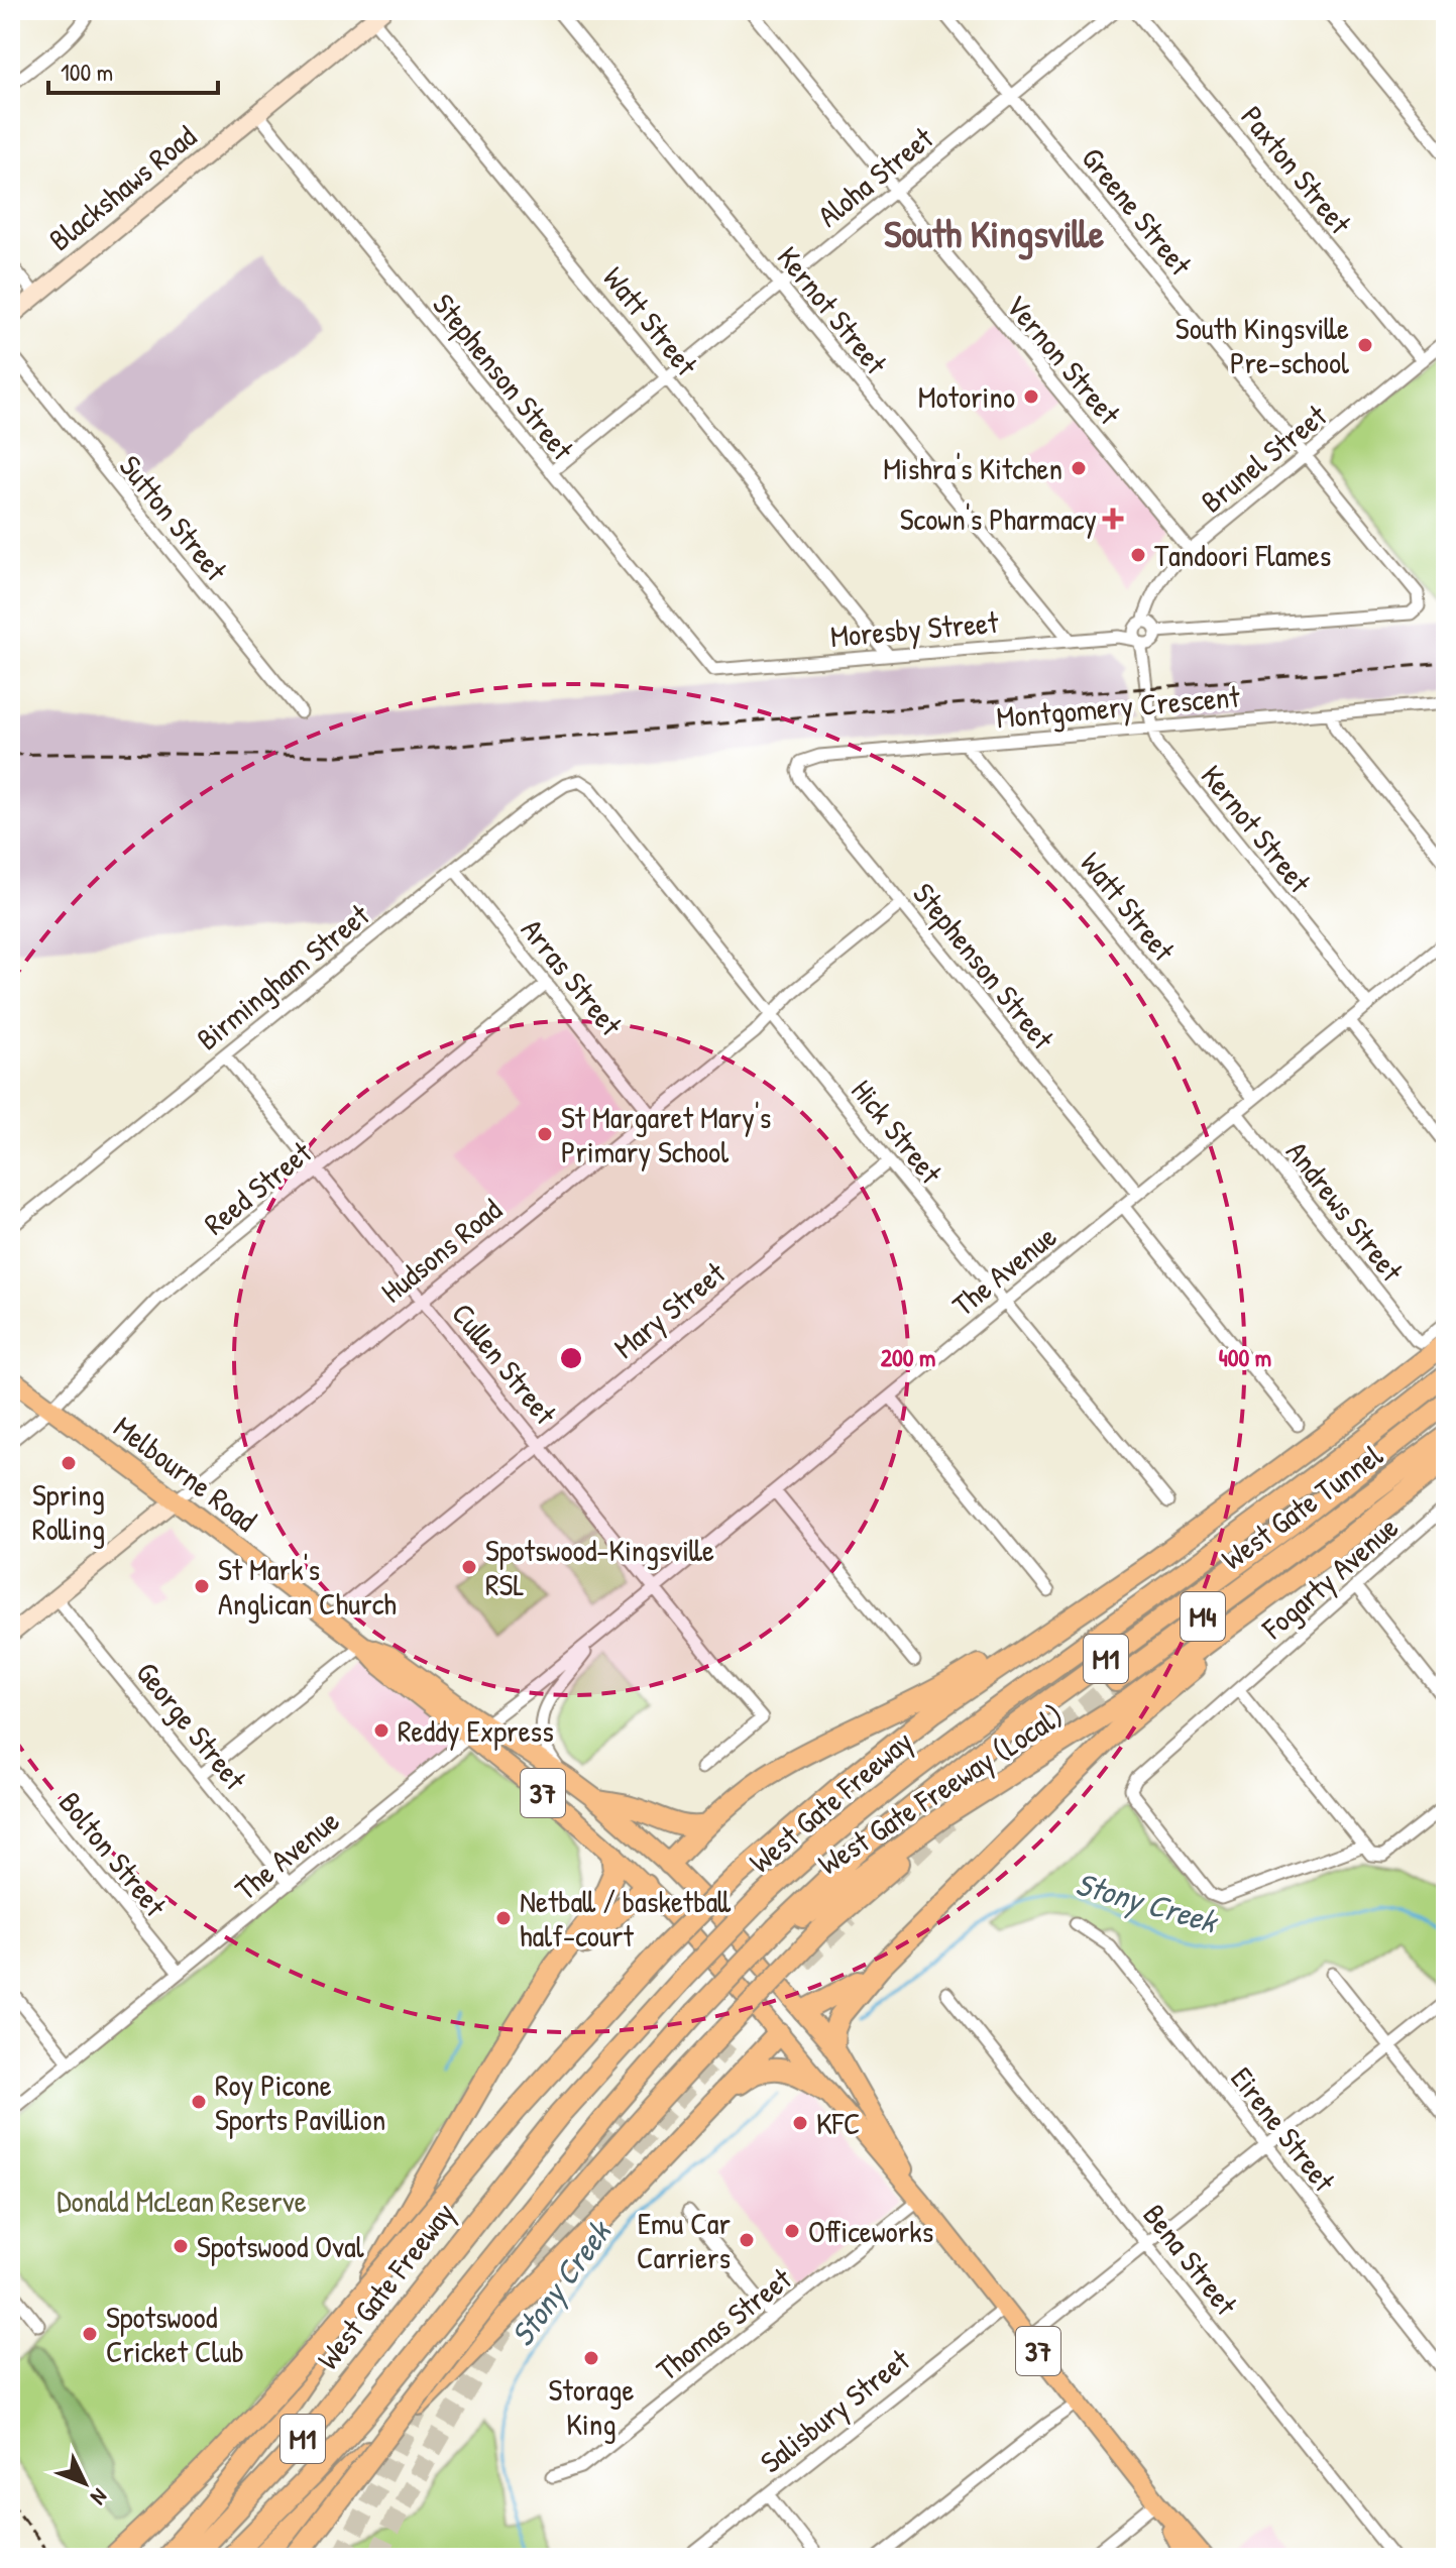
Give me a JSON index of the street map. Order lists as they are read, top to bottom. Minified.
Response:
{"streets":{"highway":["West Gate Tunnel","M4","M1","West Gate Freeway (Local)","West Gate Freeway"],"main road":["Blackshaws Road","Hudsons Road","Melbourne Road","37"],"street":["Paxton Street","Aloha Street","Greene Street","Kernot Street","Watt Street","Vernon Street","Stephenson Street","Brunel Street","Sutton Street","Moresby Street","Montgomery Crescent","Birmingham Street","Arras Street","Hick Street","Reed Street","Andrews Street","The Avenue","Mary Street","Cullen Street","Fogarty Avenue","George Street","Bolton Street","Eirene Street","Bena Street","Thomas Street","Salisbury Street"]},"crossings":[["Paxton Street","Brunel Street"],["Aloha Street","Greene Street"],["Aloha Street","Kernot Street"],["Aloha Street","Watt Street"],["Aloha Street","Vernon Street"],["Aloha Street","Stephenson Street"],["Blackshaws Road","Watt Street"],["Blackshaws Road","Stephenson Street"],["Greene Street","Brunel Street"],["Kernot Street","Moresby Street"],["Kernot Street","Montgomery Crescent"],["Kernot Street","The Avenue"],["Watt Street","Moresby Street"],["Watt Street","Montgomery Crescent"],["Watt Street","The Avenue"],["Vernon Street","Brunel Street"],["Stephenson Street","Moresby Street"],["Stephenson Street","Montgomery Crescent"],["Stephenson Street","Hudsons Road"],["Stephenson Street","The Avenue"],["Birmingham Street","Arras Street"],["Birmingham Street","Hick Street"],["Birmingham Street","Cullen Street"],["Arras Street","Reed Street"],["Arras Street","Hudsons Road"],["Hick Street","Hudsons Road"],["Hick Street","The Avenue"],["Hick Street","Mary Street"],["Reed Street","Cullen Street"],["Reed Street","Melbourne Road"],["Andrews Street","The Avenue"],["Hudsons Road","Cullen Street"],["Hudsons Road","Melbourne Road"],["Hudsons Road","George Street"],["The Avenue","Cullen Street"],["The Avenue","Melbourne Road"],["The Avenue","George Street"],["The Avenue","Bolton Street"],["Mary Street","Cullen Street"],["Mary Street","Melbourne Road"],["Melbourne Road","37"],["M1","West Gate Freeway (Local)"],["37","Thomas Street"],["37","Salisbury Street"]],"districts":["South Kingsville"],"water":["Stony Creek"],"parks":["Donald McLean Reserve"],"places":{"other":["South Kingsville Pre-school","Motorino","Mishra's Kitchen","Tandoori Flames","St Margaret Mary's Primary School","Spring Rolling","Spotswood-Kingsville RSL","St Mark's Anglican Church","Reddy Express","Netball / basketball half-court","Roy Picone Sports Pavillion","KFC","Officeworks","Emu Car Carriers","Spotswood Oval","Spotswood Cricket Club","Storage King"],"health":["Scown's Pharmacy"]},"scale_bar":"100 m","north":"bottom right","rings":["200 m","400 m"]}
